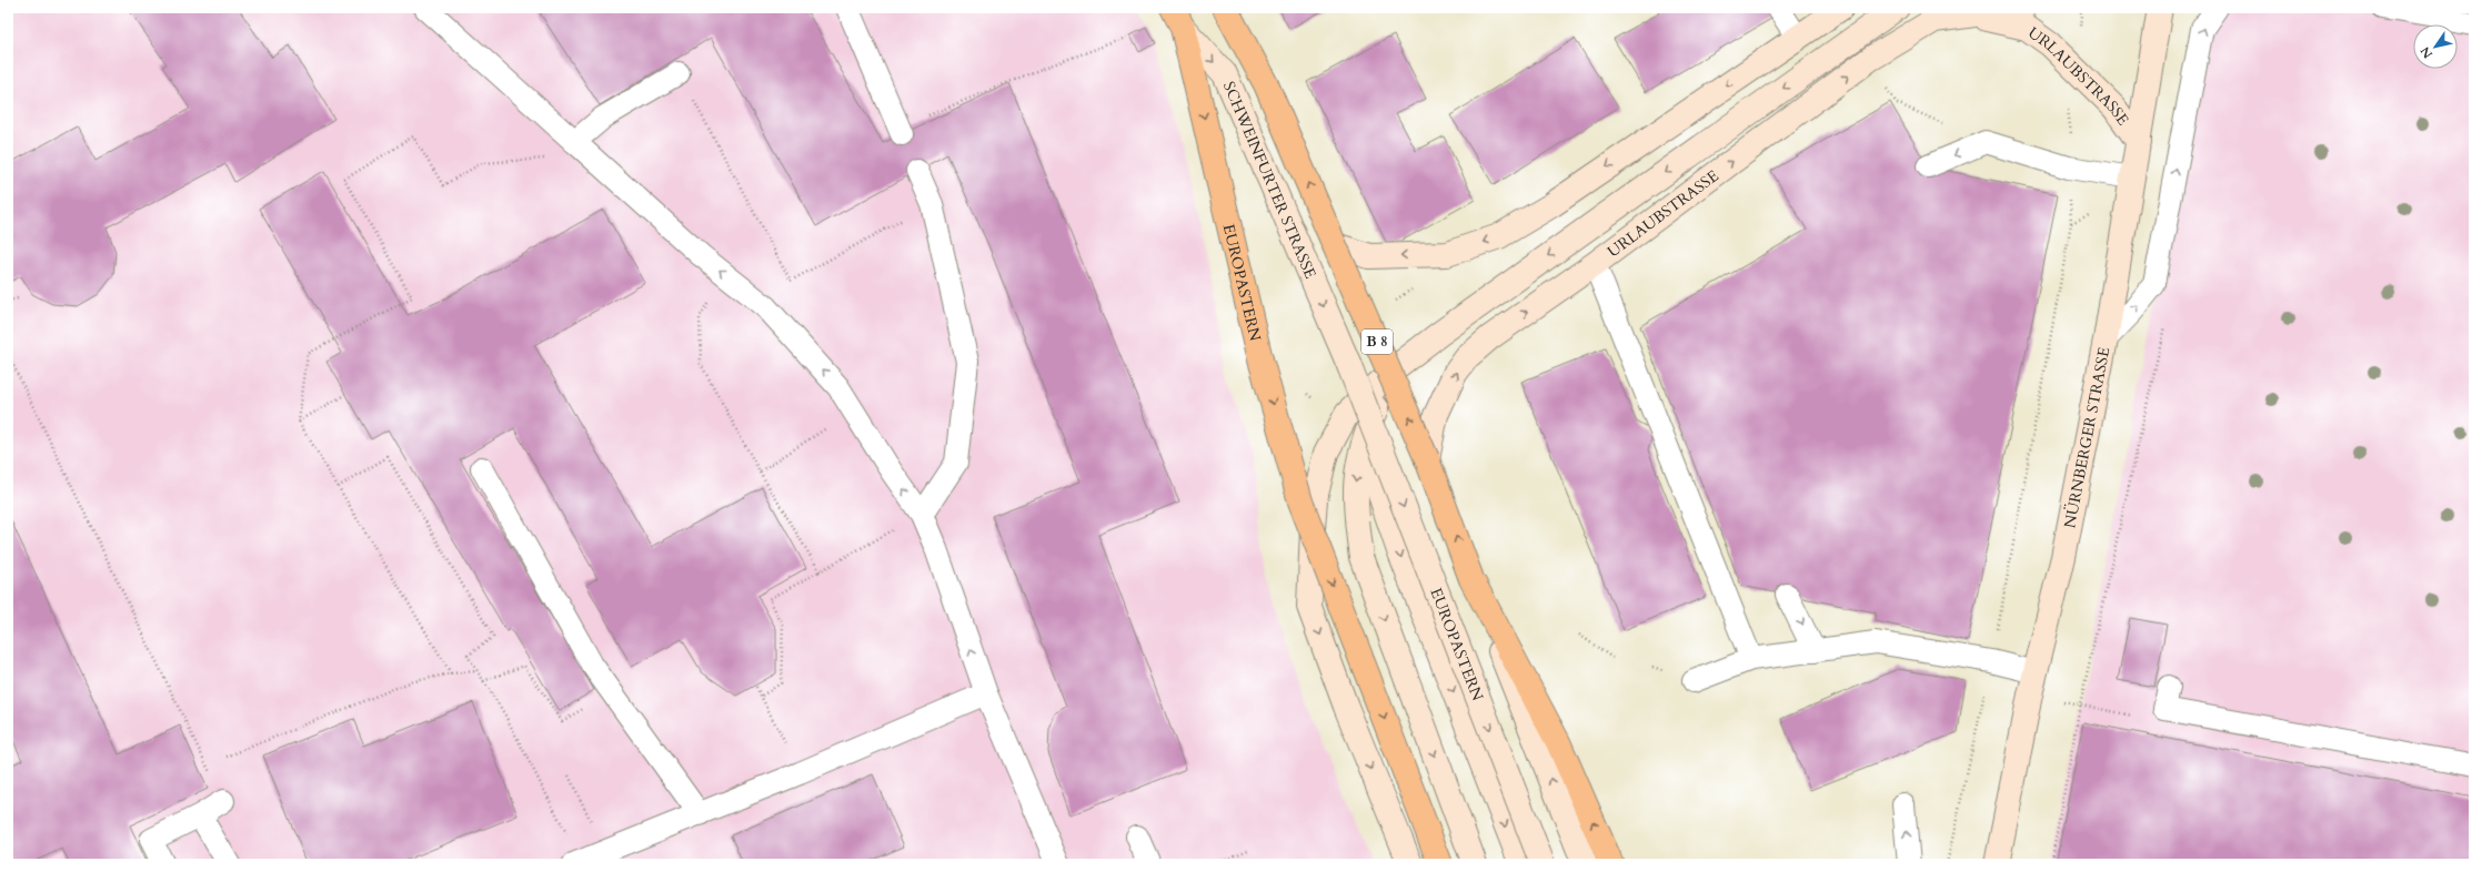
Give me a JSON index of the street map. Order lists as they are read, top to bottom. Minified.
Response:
{"streets":{"main road":["EUROPASTERN","B 8"],"street":["URLAUBSTRASSE","SCHWEINFURTER STRASSE","NÜRNBERGER STRASSE"]},"crossings":[["URLAUBSTRASSE","B 8"],["URLAUBSTRASSE","NÜRNBERGER STRASSE"],["SCHWEINFURTER STRASSE","EUROPASTERN"]],"one_way":["SCHWEINFURTER STRASSE"],"north":"bottom left"}
